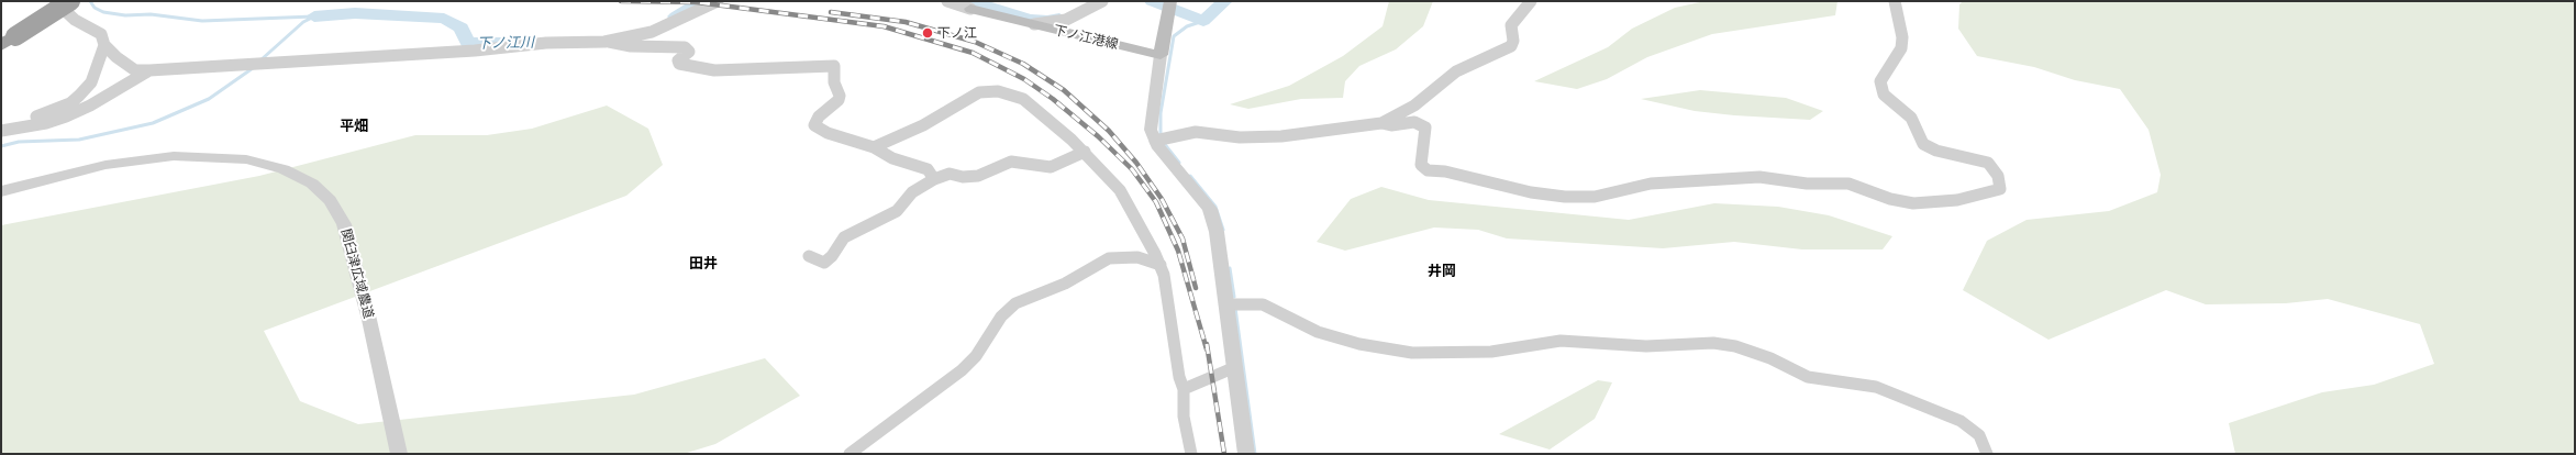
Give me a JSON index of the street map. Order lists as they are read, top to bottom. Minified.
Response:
{"streets":{"main road":["下ノ江港線"],"street":["関臼津広域農道"]},"districts":["平畑","田井","井岡"],"water":["下ノ江川"],"places":["下ノ江"]}
